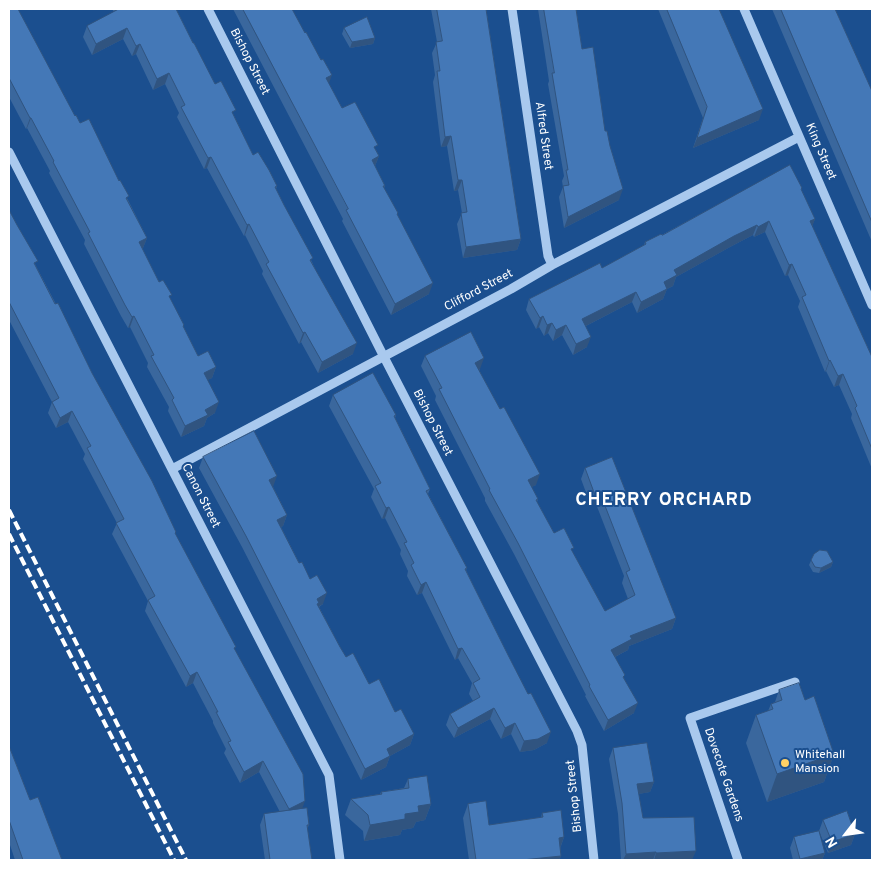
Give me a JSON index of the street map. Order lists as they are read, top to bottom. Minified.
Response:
{"streets":{"street":["Bishop Street","Alfred Street","King Street","Clifford Street","Canon Street","Dovecote Gardens"]},"crossings":[["Bishop Street","Clifford Street"],["Alfred Street","Clifford Street"],["King Street","Clifford Street"],["Clifford Street","Canon Street"]],"districts":["CHERRY ORCHARD"],"places":["Whitehall Mansion"],"north":"bottom left"}
